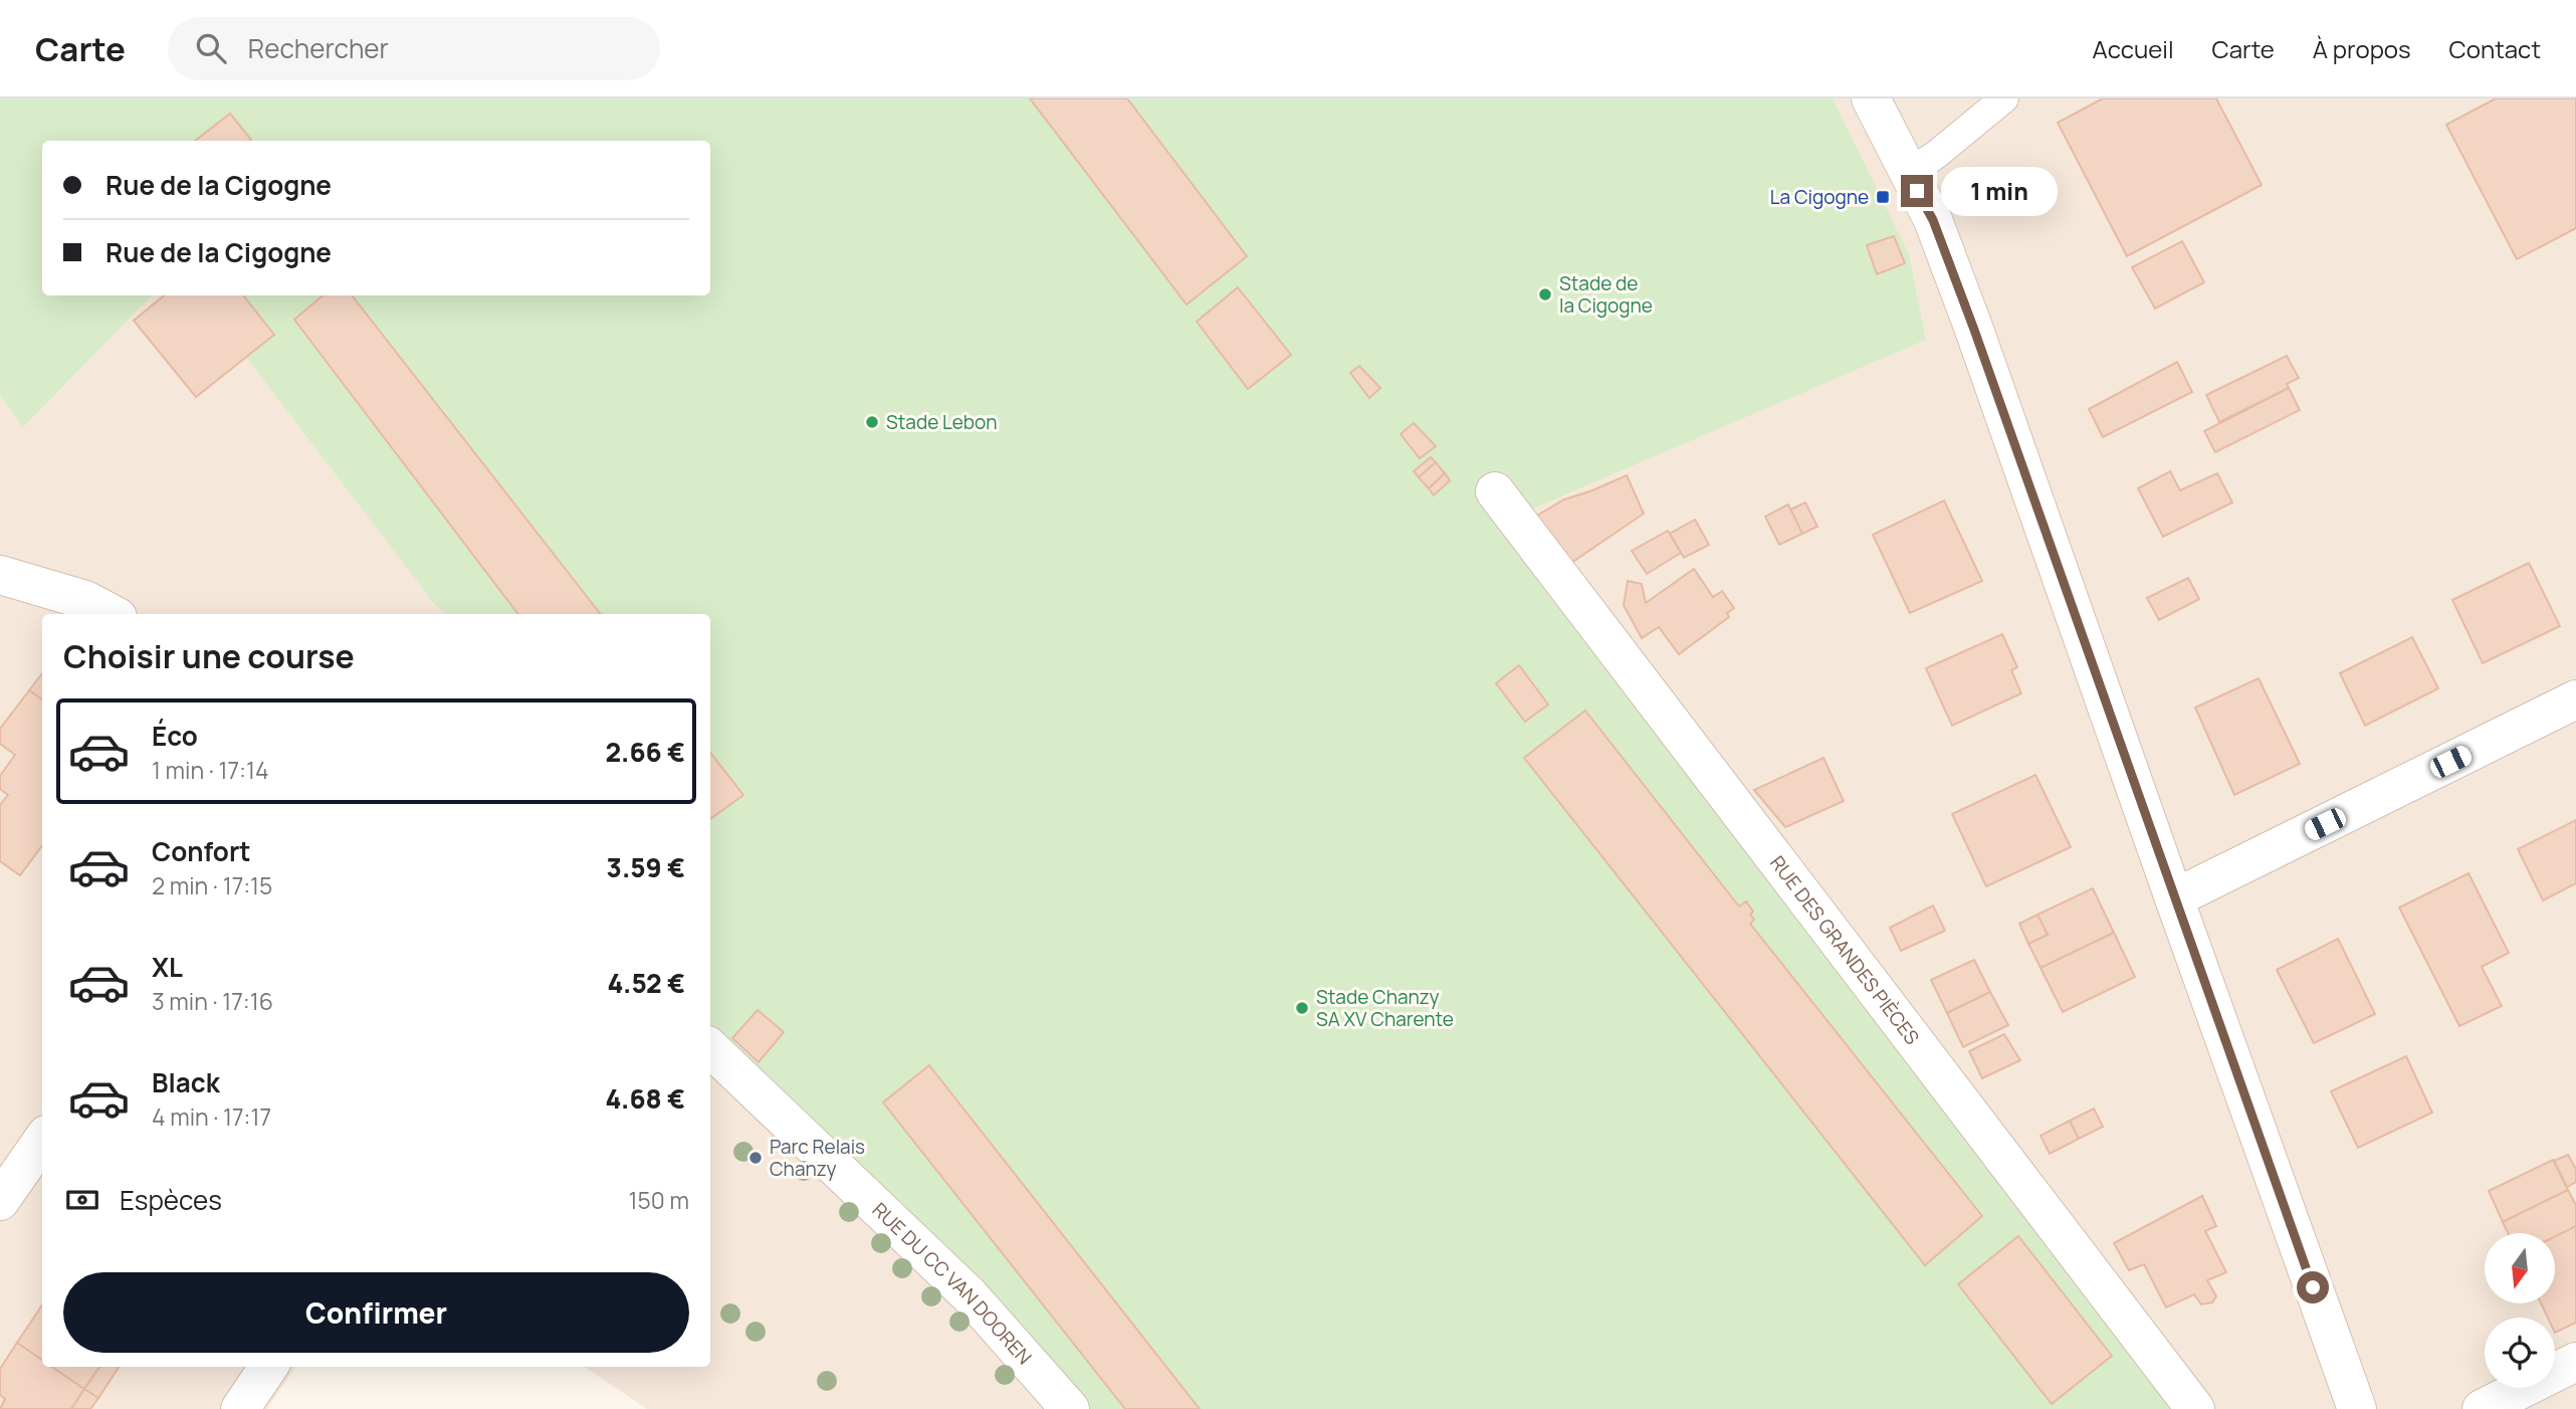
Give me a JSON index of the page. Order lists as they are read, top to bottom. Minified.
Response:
{"streets":{"street":["RUE DES GRANDES PIÈCES","RUE DU CC VAN DOOREN"]},"places":{"transit":["La Cigogne"],"other":["Stade de la Cigogne","Stade Lebon","Stade Chanzy SA XV Charente","Parc Relais Chanzy"]},"north":"bottom","page":{"header":"Carte","search":"Rechercher","nav":["Accueil","Carte","À propos","Contact"],"banner":["Rue de la Cigogne","Rue de la Cigogne"],"bubble":"1 min","heading":"Choisir une course","list":[{"name":"Éco","note":"1 min · 17:14","value":"2.66 €"},{"name":"Confort","note":"2 min · 17:15","value":"3.59 €"},{"name":"XL","note":"3 min · 17:16","value":"4.52 €"},{"name":"Black","note":"4 min · 17:17","value":"4.68 €"}],"pay":["Espèces","150 m"],"buttons":"Confirmer"}}
